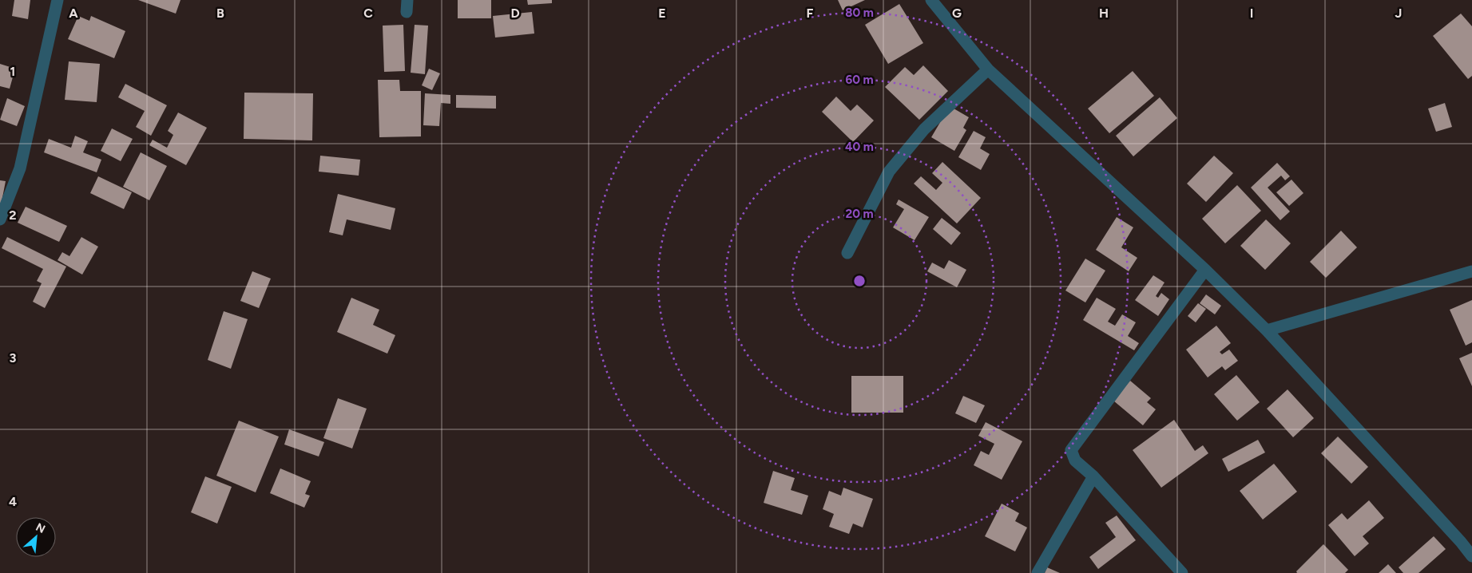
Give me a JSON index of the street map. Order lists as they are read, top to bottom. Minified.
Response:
{"north":"top right","grid":{"columns":["A","B","C","D","E","F","G","H","I","J"],"rows":["1","2","3","4"]},"rings":["80 m","60 m","40 m","20 m"]}
